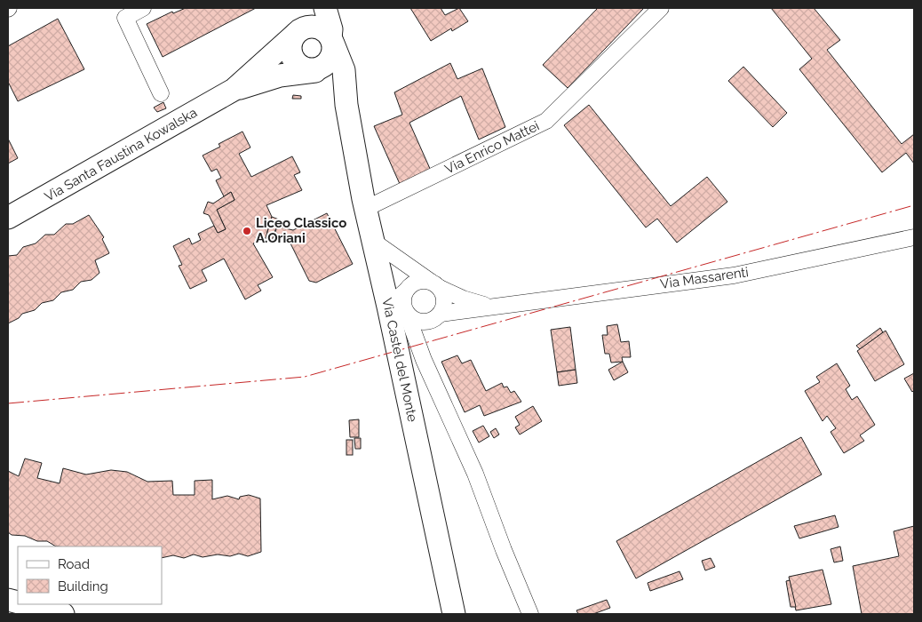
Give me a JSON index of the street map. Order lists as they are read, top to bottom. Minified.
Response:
{"streets":{"main road":["Via Santa Faustina Kowalska","Via Castel del Monte"],"street":["Via Enrico Mattei","Via Massarenti"]},"crossings":[["Via Enrico Mattei","Via Castel del Monte"],["Via Massarenti","Via Castel del Monte"]],"places":["Liceo Classico A.Oriani"],"legend":["Road","Building"]}
